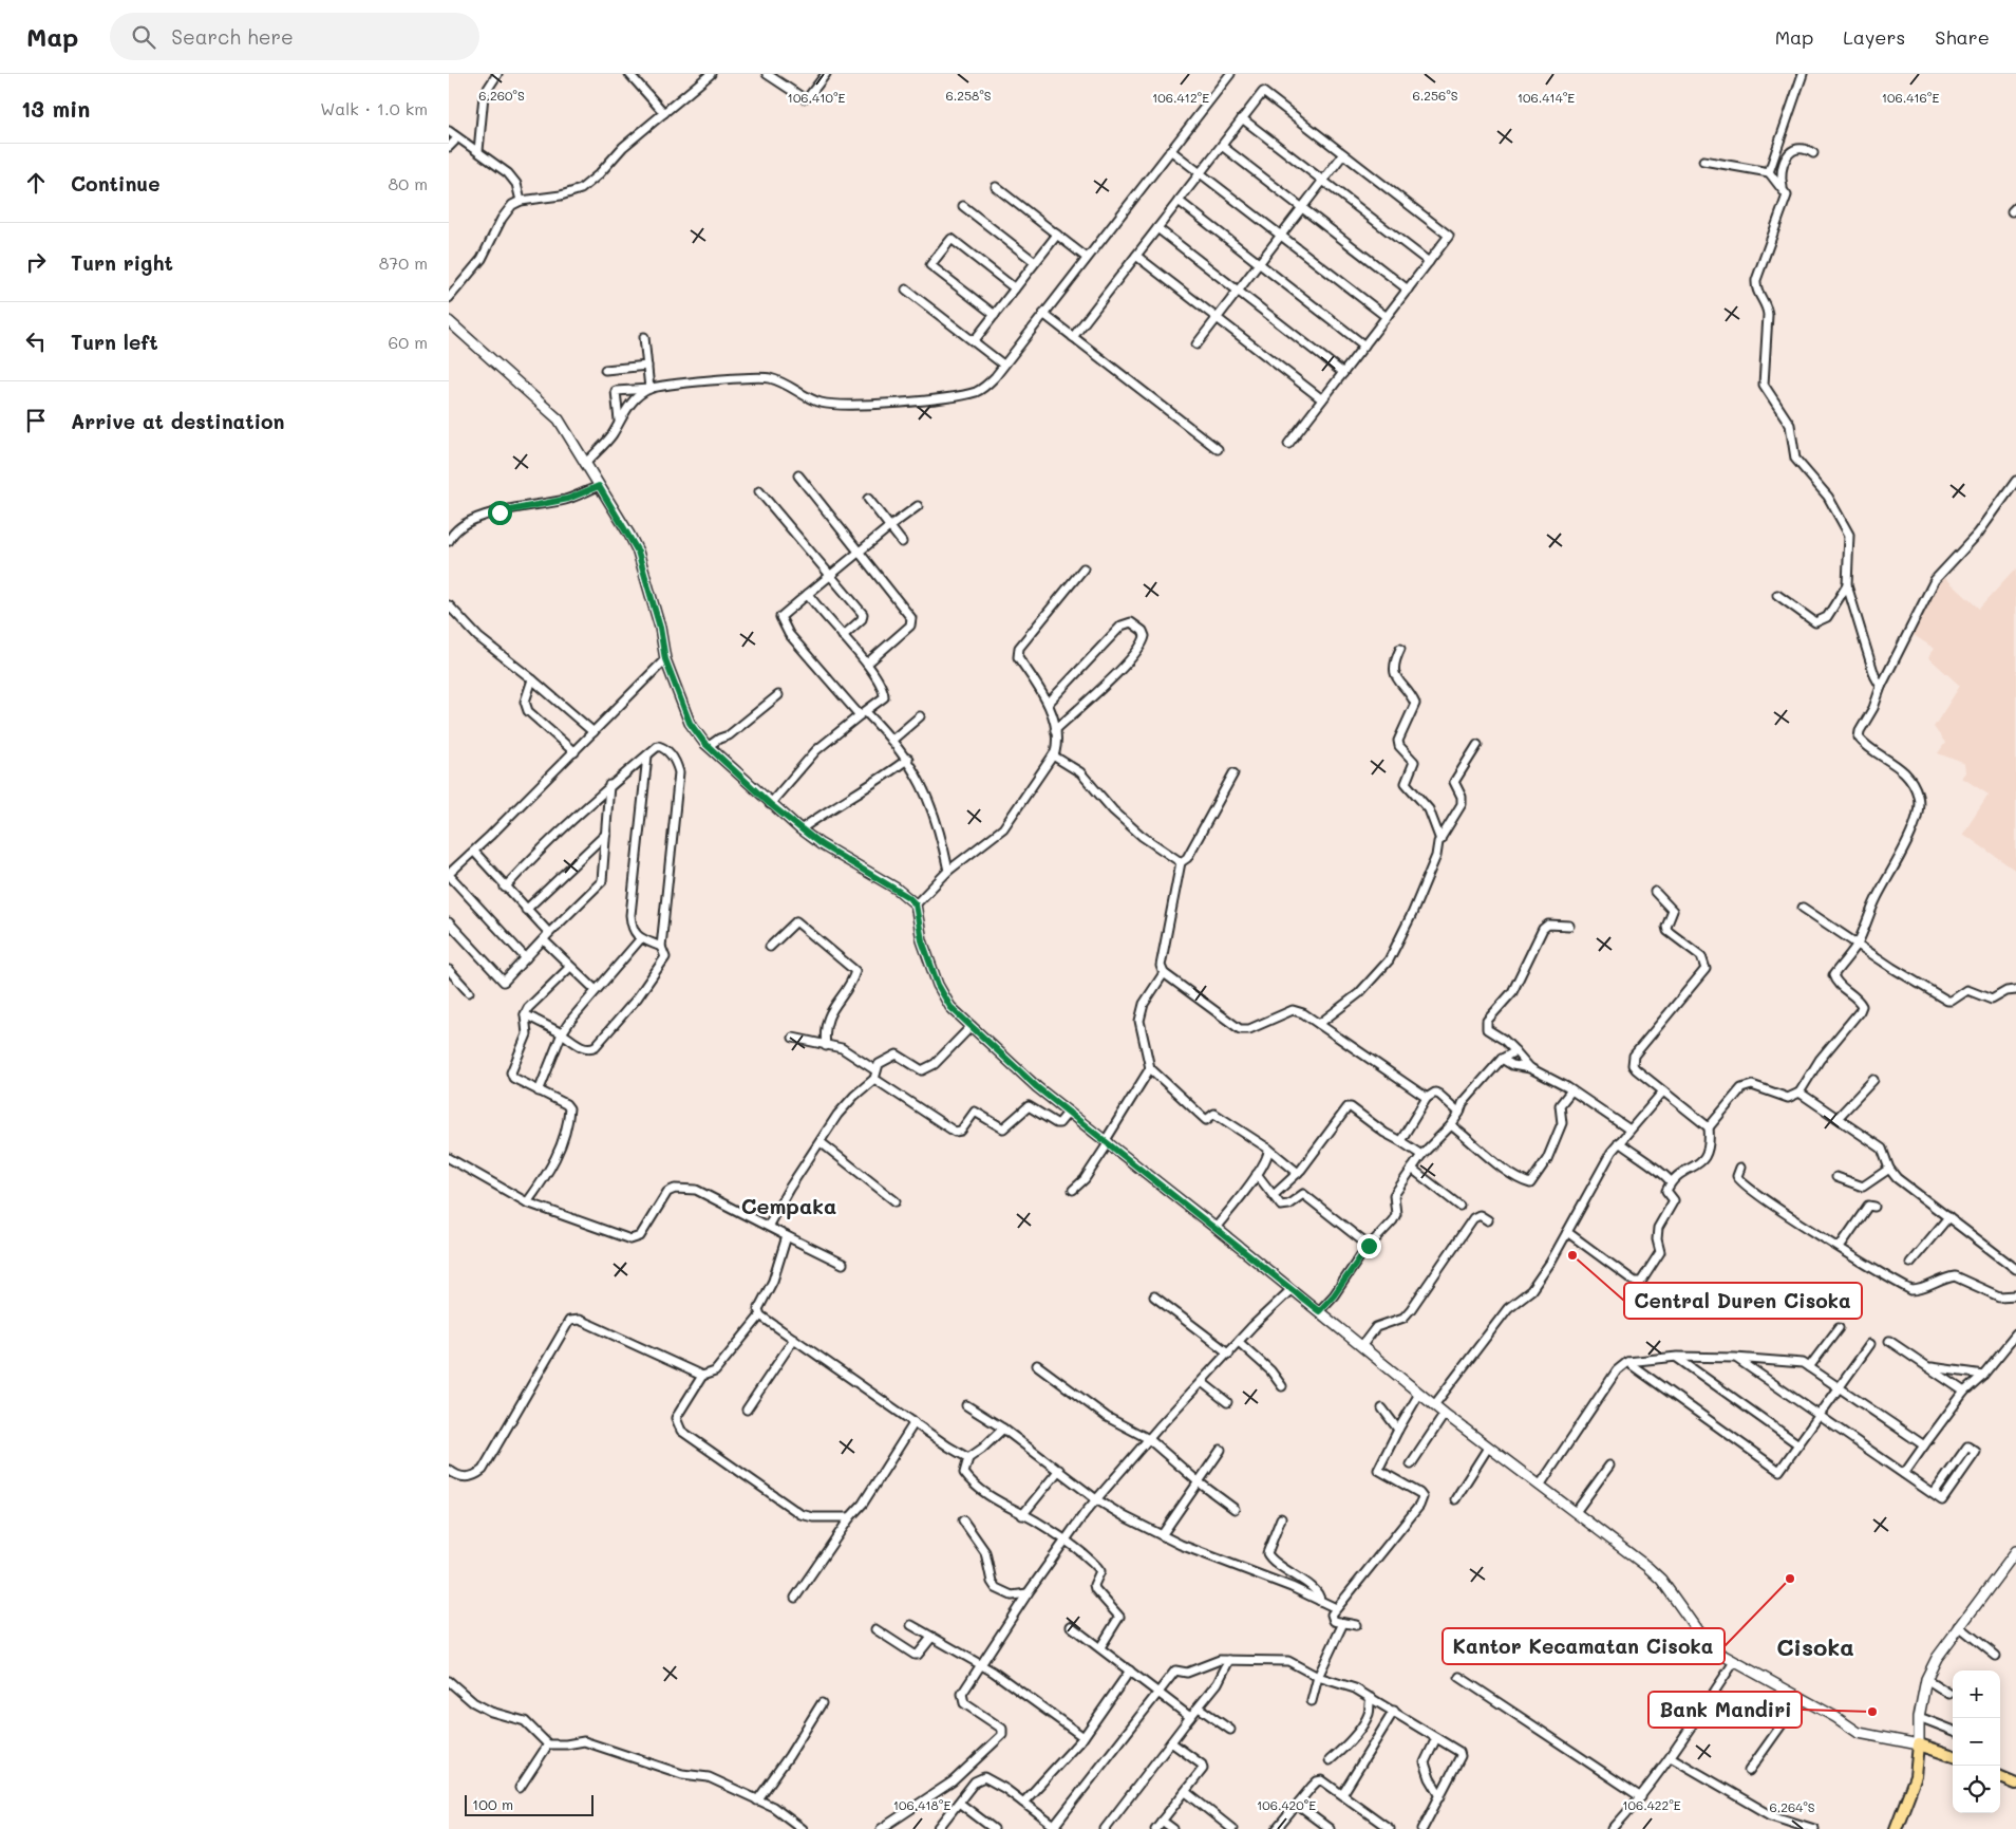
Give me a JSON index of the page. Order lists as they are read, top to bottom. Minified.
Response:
{"districts":["Cempaka","Cisoka"],"places":["Central Duren Cisoka","Kantor Kecamatan Cisoka","Bank Mandiri"],"scale_bar":"100 m","page":{"header":"Map","search":"Search here","nav":["Map","Layers","Share"],"heading":["13 min","Walk · 1.0 km"],"list":[["Continue","80 m"],["Turn right","870 m"],["Turn left","60 m"],"Arrive at destination"],"map_buttons":["+","−"],"scale":"100 m"},"coordinates":["6.260°S","6.258°S","6.256°S","106.410°E","106.412°E","106.414°E","106.416°E","106.418°E","106.420°E","106.422°E","6.264°S"]}
